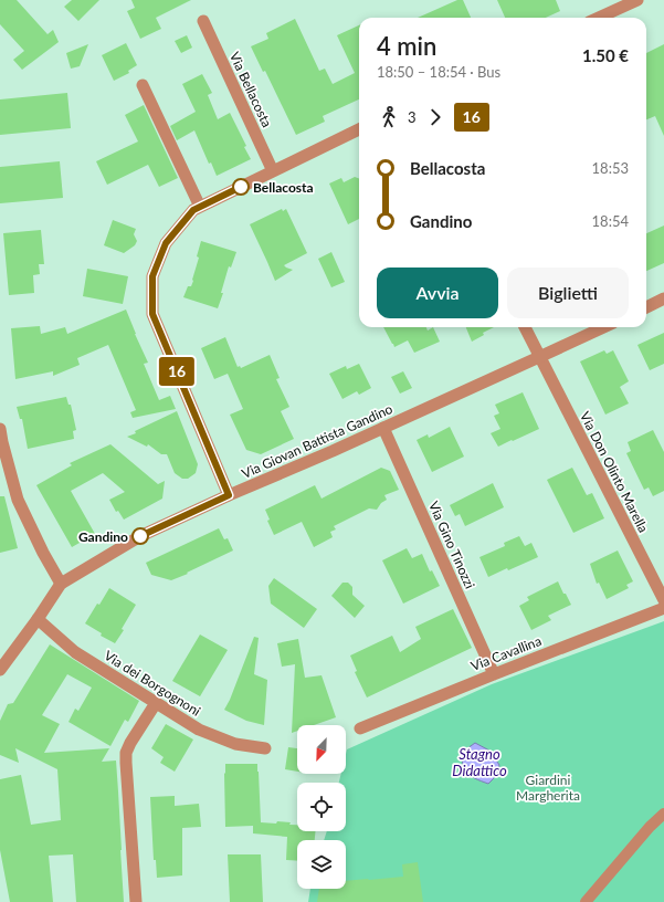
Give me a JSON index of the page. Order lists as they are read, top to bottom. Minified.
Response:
{"streets":{"street":["Via Bellacosta","Via Giovan Battista Gandino","Via Don Olinto Marella","Via Gino Tinozzi","Via Cavallina","Via dei Borgognoni"]},"crossings":[["Via Giovan Battista Gandino","Via Don Olinto Marella"],["Via Giovan Battista Gandino","Via Gino Tinozzi"],["Via Giovan Battista Gandino","Via dei Borgognoni"],["Via Gino Tinozzi","Via Cavallina"]],"water":["Stagno Didattico"],"parks":["Giardini Margherita"],"places":["Bellacosta","Gandino"],"lines":["bus line 16"],"north":"bottom left","page":{"on_map":"16","heading":["4 min","18:50 – 18:54 · Bus","1.50 €"],"legs":["3","16"],"list":[{"name":"Bellacosta","value":"18:53"},{"name":"Gandino","value":"18:54"}],"buttons":["Avvia","Biglietti"]}}
